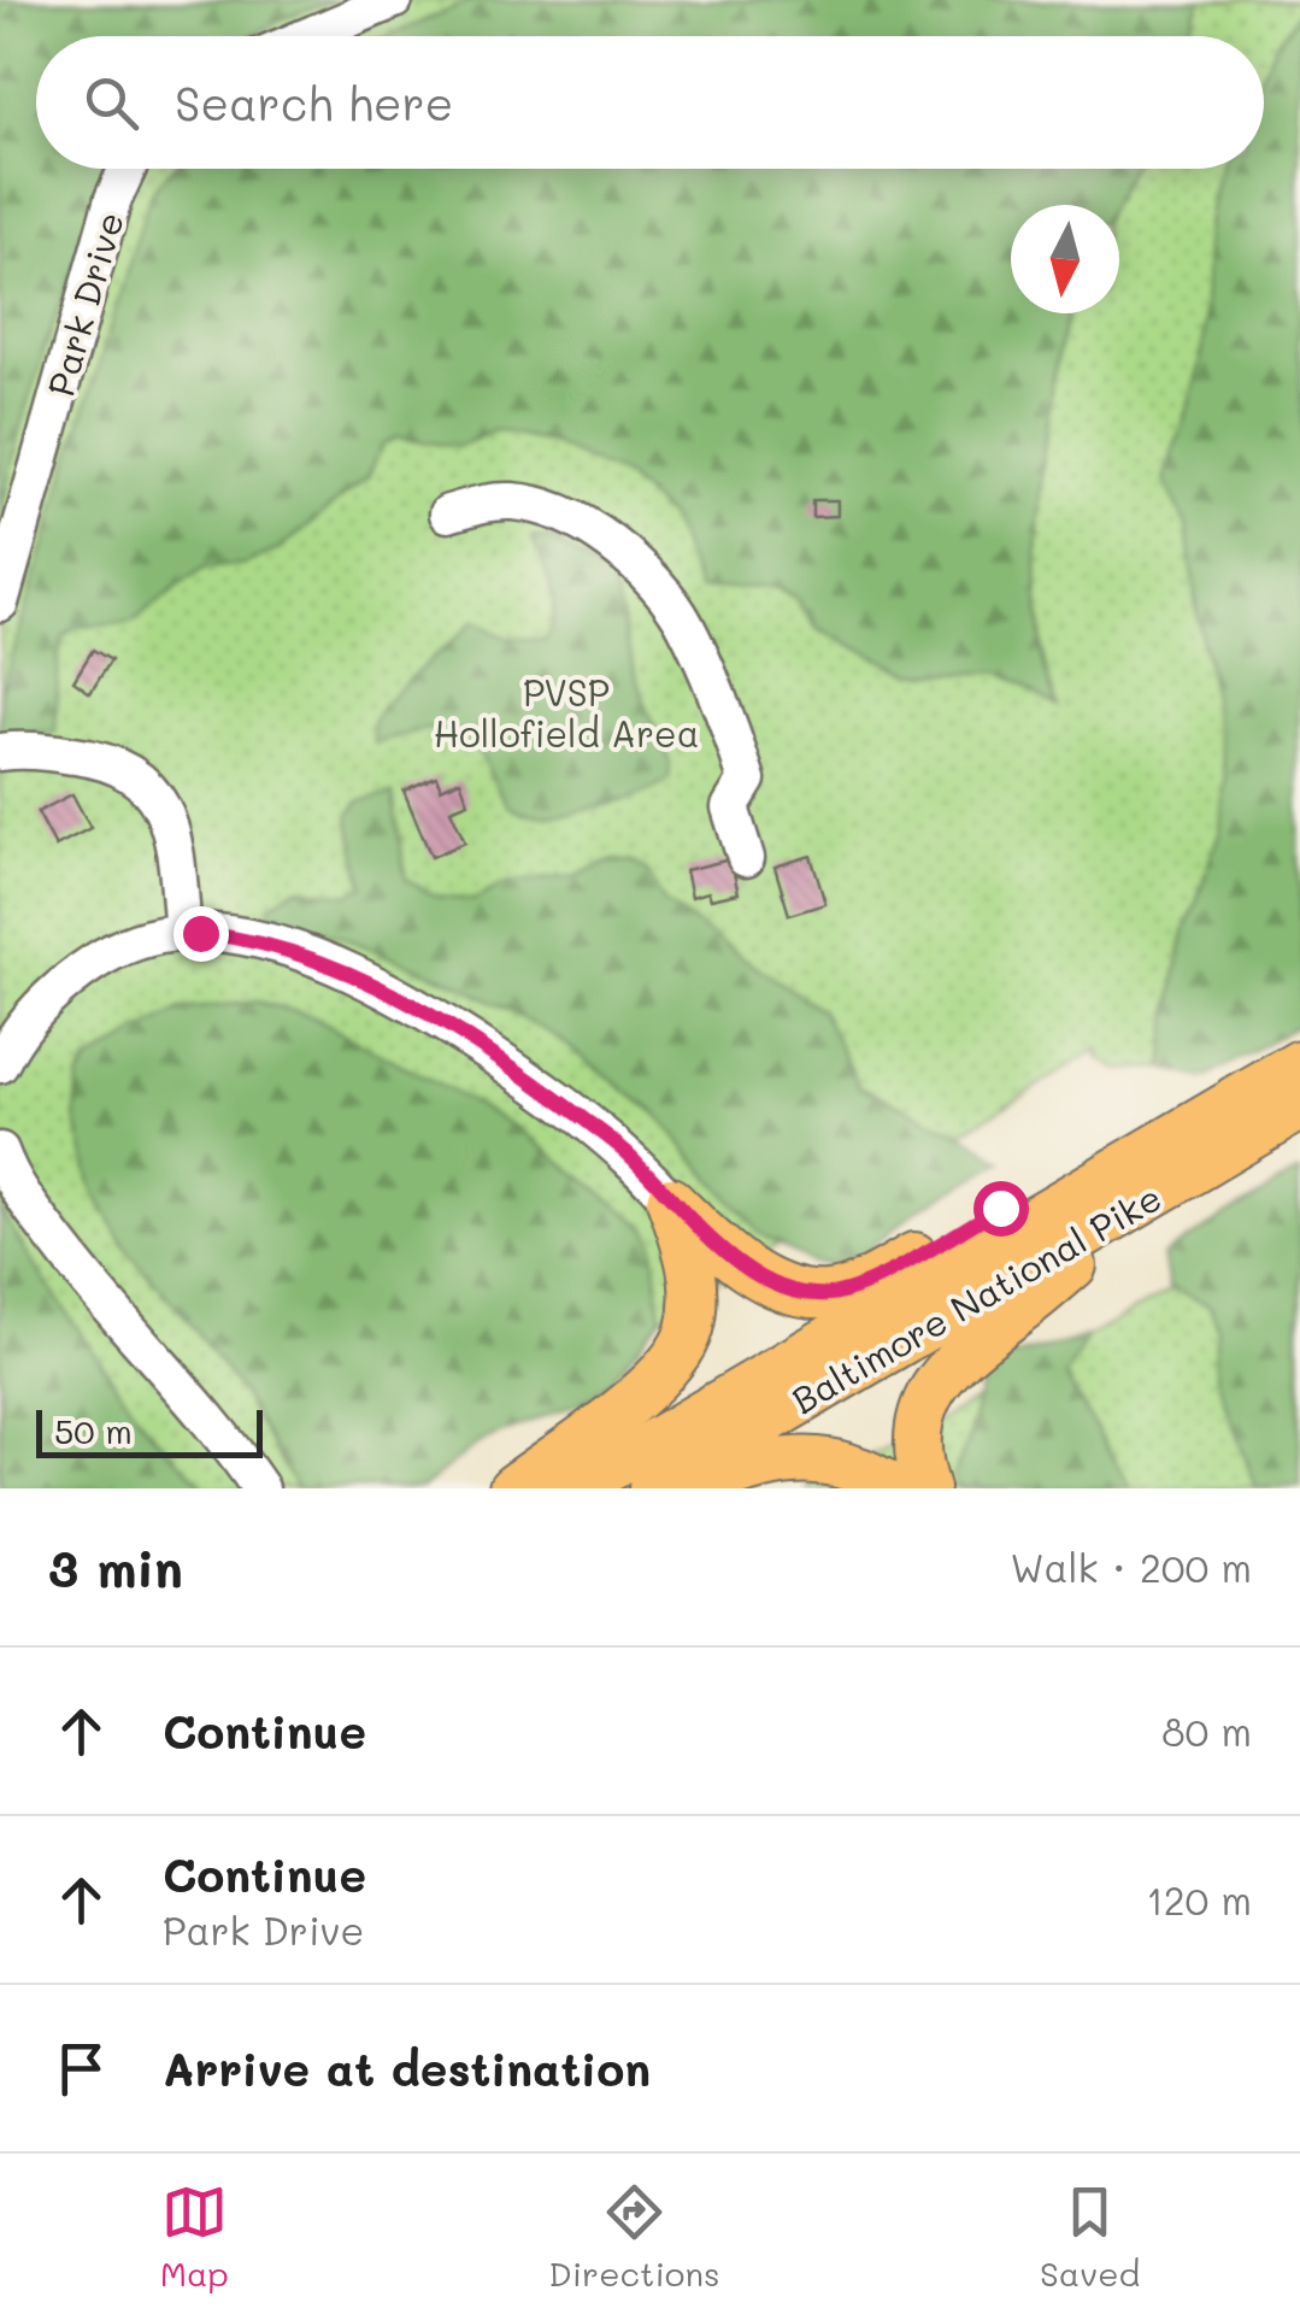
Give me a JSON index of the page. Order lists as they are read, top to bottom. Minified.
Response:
{"streets":{"main road":["Baltimore National Pike"],"street":["Park Drive"]},"parks":["PVSP Hollofield Area"],"scale_bar":"50 m","north":"bottom","page":{"search":"Search here","scale":"50 m","heading":["3 min","Walk · 200 m"],"list":[["Continue","80 m"],["Continue","Park Drive","120 m"],"Arrive at destination"],"nav":["Map","Directions","Saved"]}}
